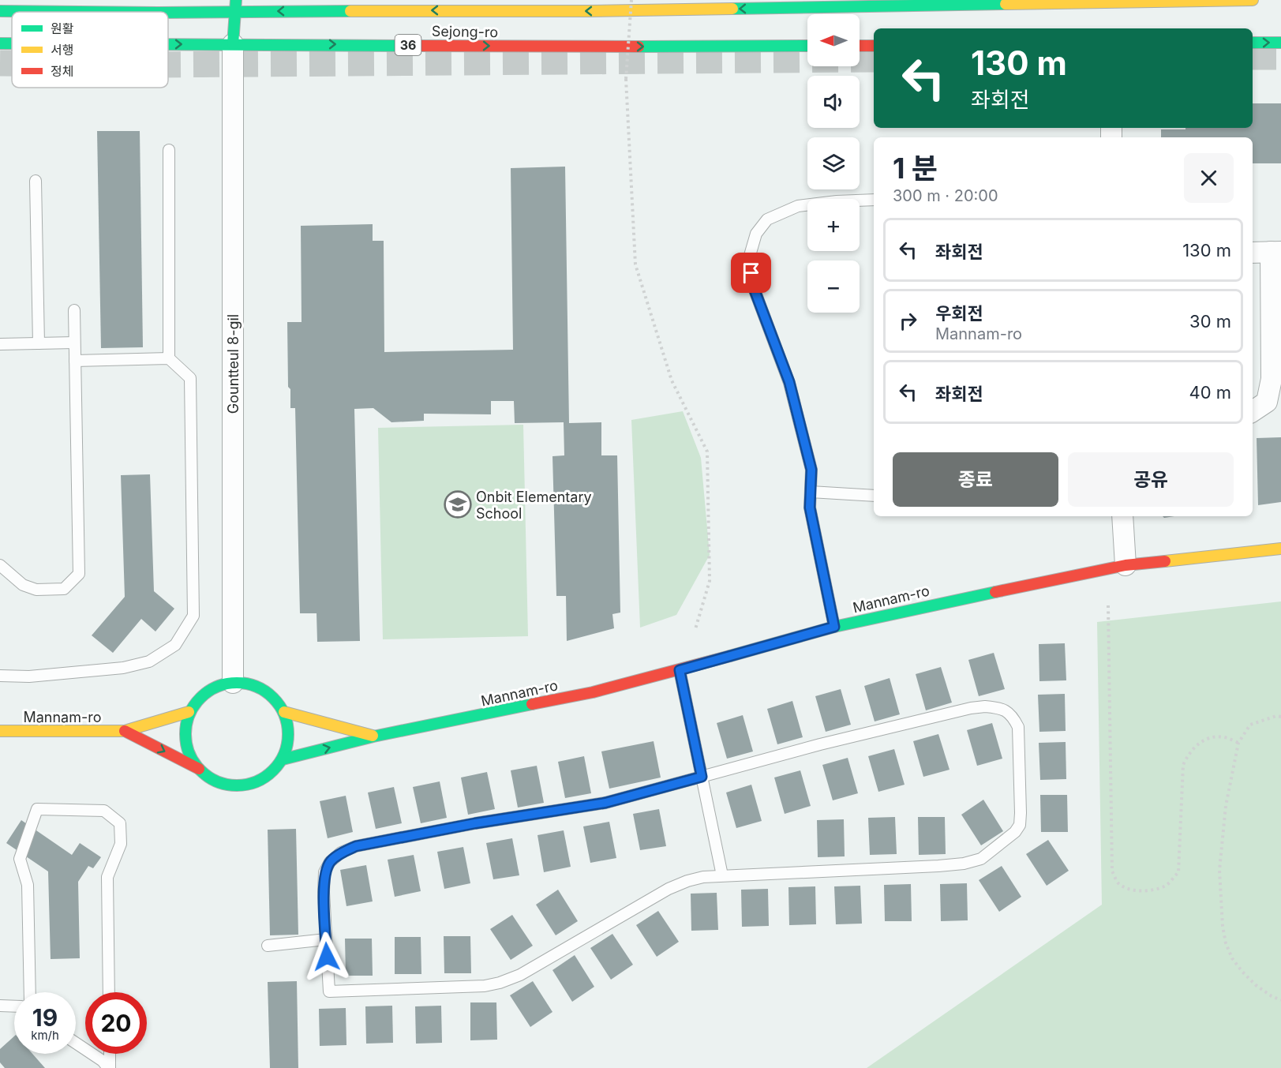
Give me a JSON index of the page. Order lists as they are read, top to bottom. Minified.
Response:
{"streets":{"main road":["Sejong-ro","36","Mannam-ro"],"street":["Gountteul 8-gil"]},"crossings":[["Sejong-ro","Gountteul 8-gil"],["Gountteul 8-gil","Mannam-ro"]],"places":{"school or university":["Onbit Elementary School"]},"legend":["원활","서행","정체"],"north":"left","page":{"map_buttons":["+","−"],"turn":["130 m","좌회전"],"heading":["1 분","300 m · 20:00"],"list":[{"name":"좌회전","value":"130 m"},{"name":"우회전","note":"Mannam-ro","value":"30 m"},{"name":"좌회전","value":"40 m"}],"buttons":["종료","공유"],"speed":"19 km/h","limit":"20"}}
